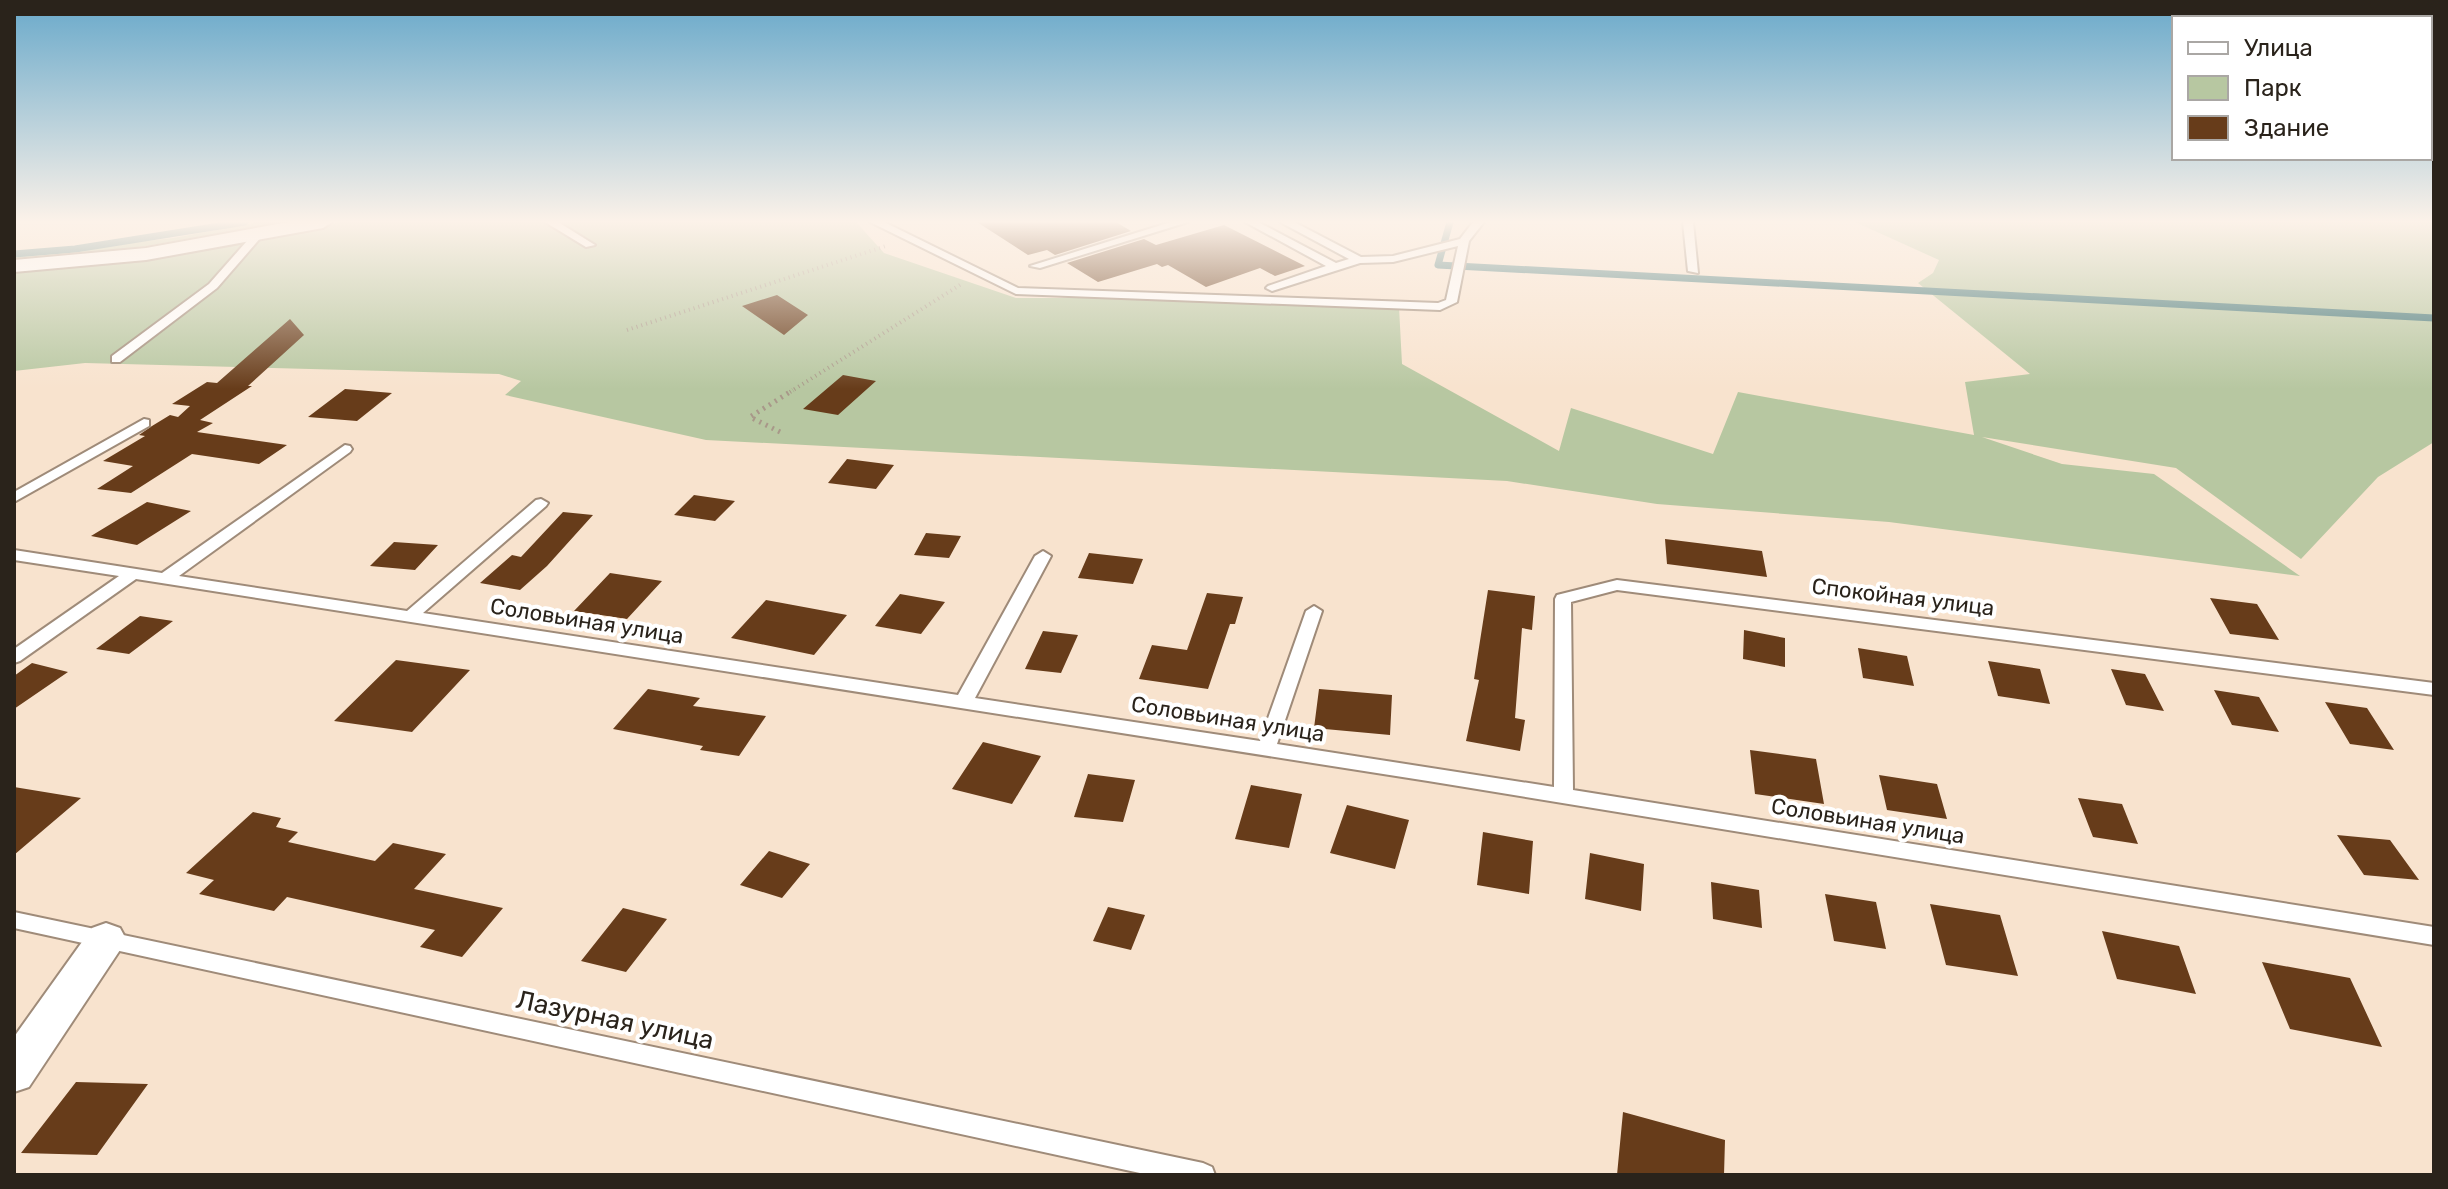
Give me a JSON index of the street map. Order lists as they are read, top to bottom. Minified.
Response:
{"streets":{"lane":["Спокойная улица","Соловьиная улица","Лазурная улица"]},"crossings":[["Спокойная улица","Соловьиная улица"]],"legend":["Улица","Парк","Здание"]}
